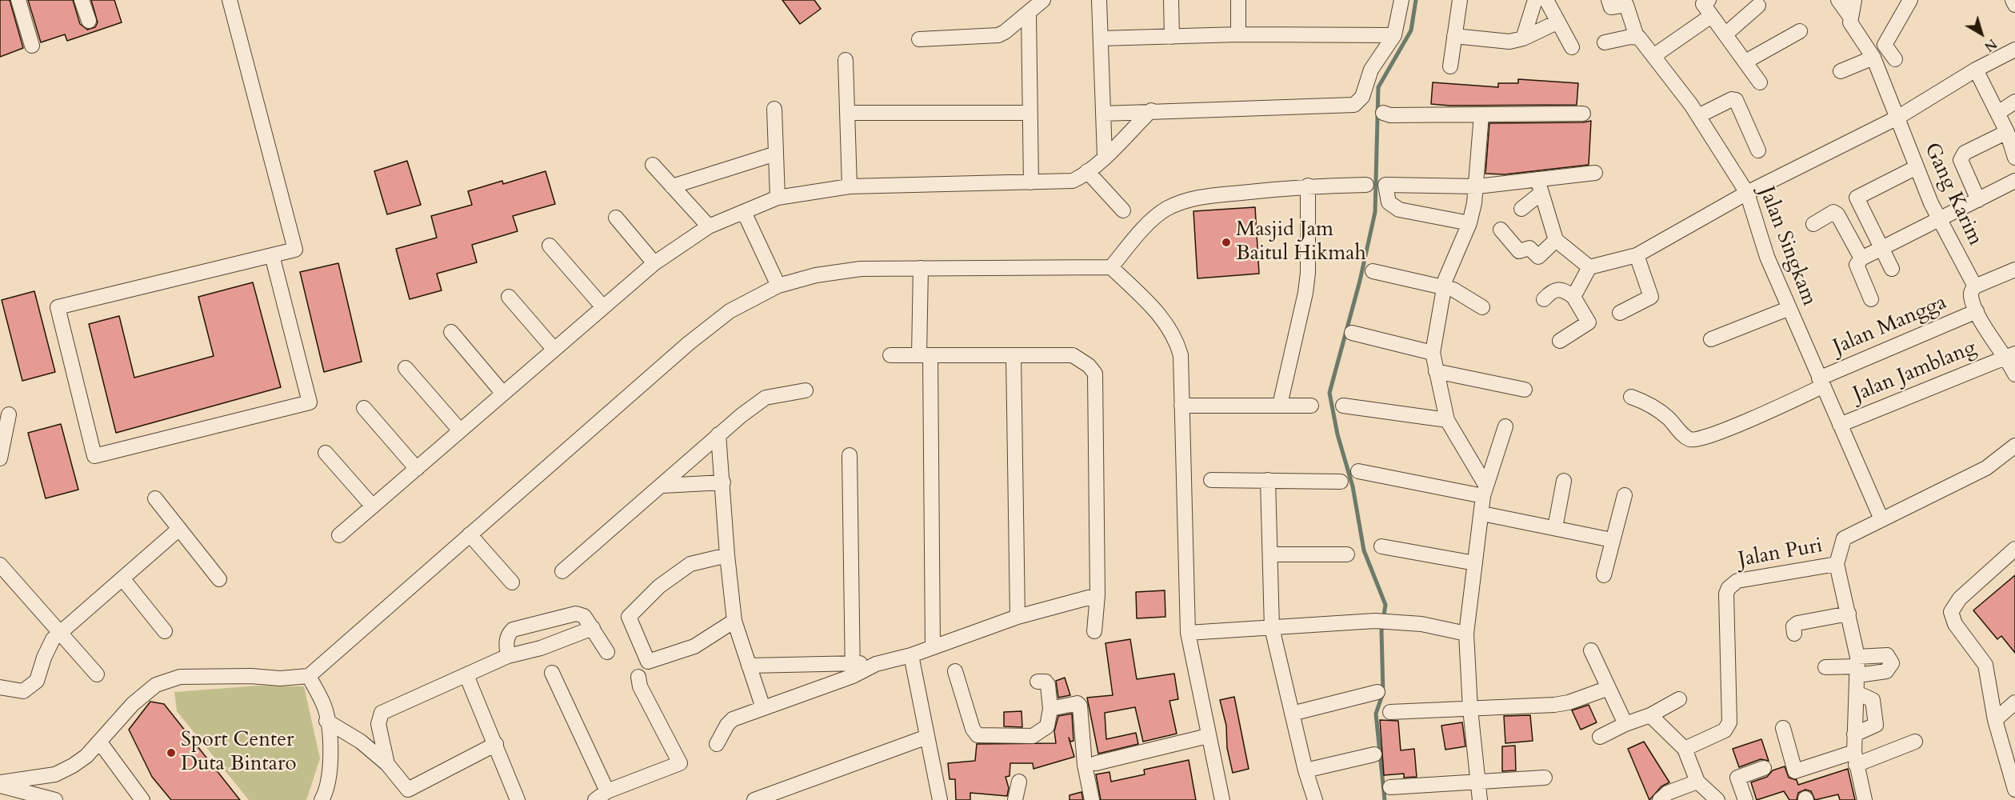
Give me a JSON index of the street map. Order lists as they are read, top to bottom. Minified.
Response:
{"streets":{"street":["Gang Karim","Jalan Singkam","Jalan Mangga","Jalan Jamblang","Jalan Puri"]},"crossings":[["Jalan Singkam","Jalan Mangga"],["Jalan Singkam","Jalan Jamblang"]],"places":["Masjid Jam Baitul Hikmah","Sport Center Duta Bintaro"],"north":"bottom right"}
